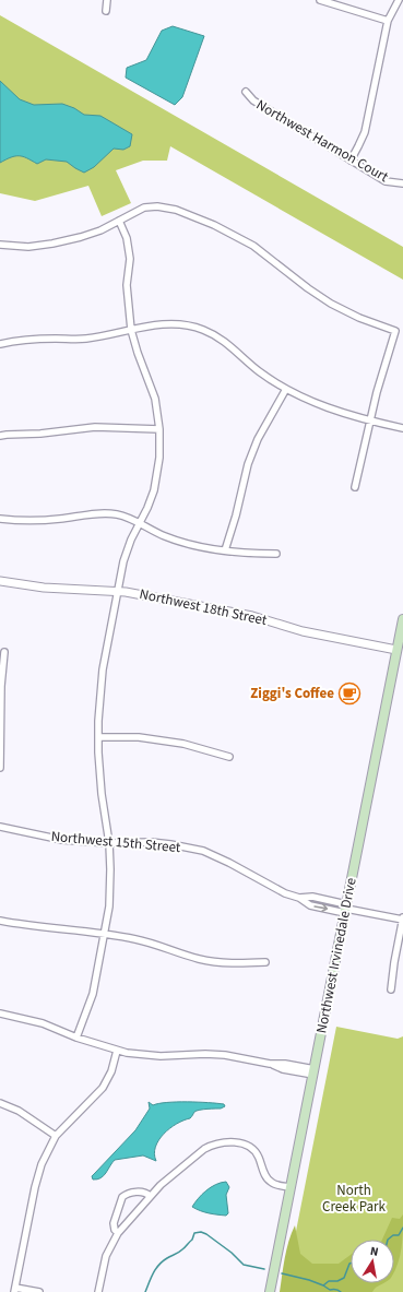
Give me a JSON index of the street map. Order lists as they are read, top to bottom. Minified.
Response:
{"streets":{"main road":["Northwest Irvinedale Drive"],"street":["Northwest Harmon Court","Northwest 18th Street","Northwest 15th Street"]},"crossings":[["Northwest 18th Street","Northwest Irvinedale Drive"],["Northwest 15th Street","Northwest Irvinedale Drive"]],"parks":["North Creek Park"],"places":{"cafe":["Ziggi's Coffee"]},"north":"top"}
